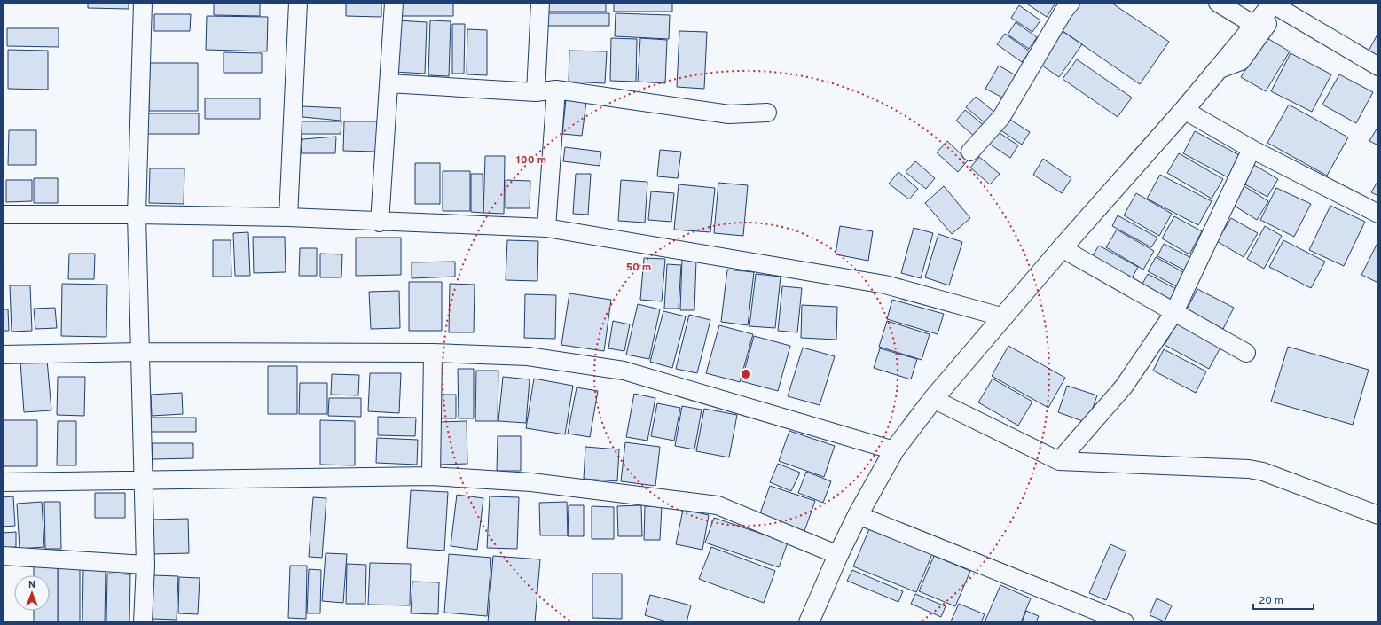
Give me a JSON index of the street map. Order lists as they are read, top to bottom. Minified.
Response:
{"scale_bar":"20 m","north":"top","rings":["100 m","50 m"]}
